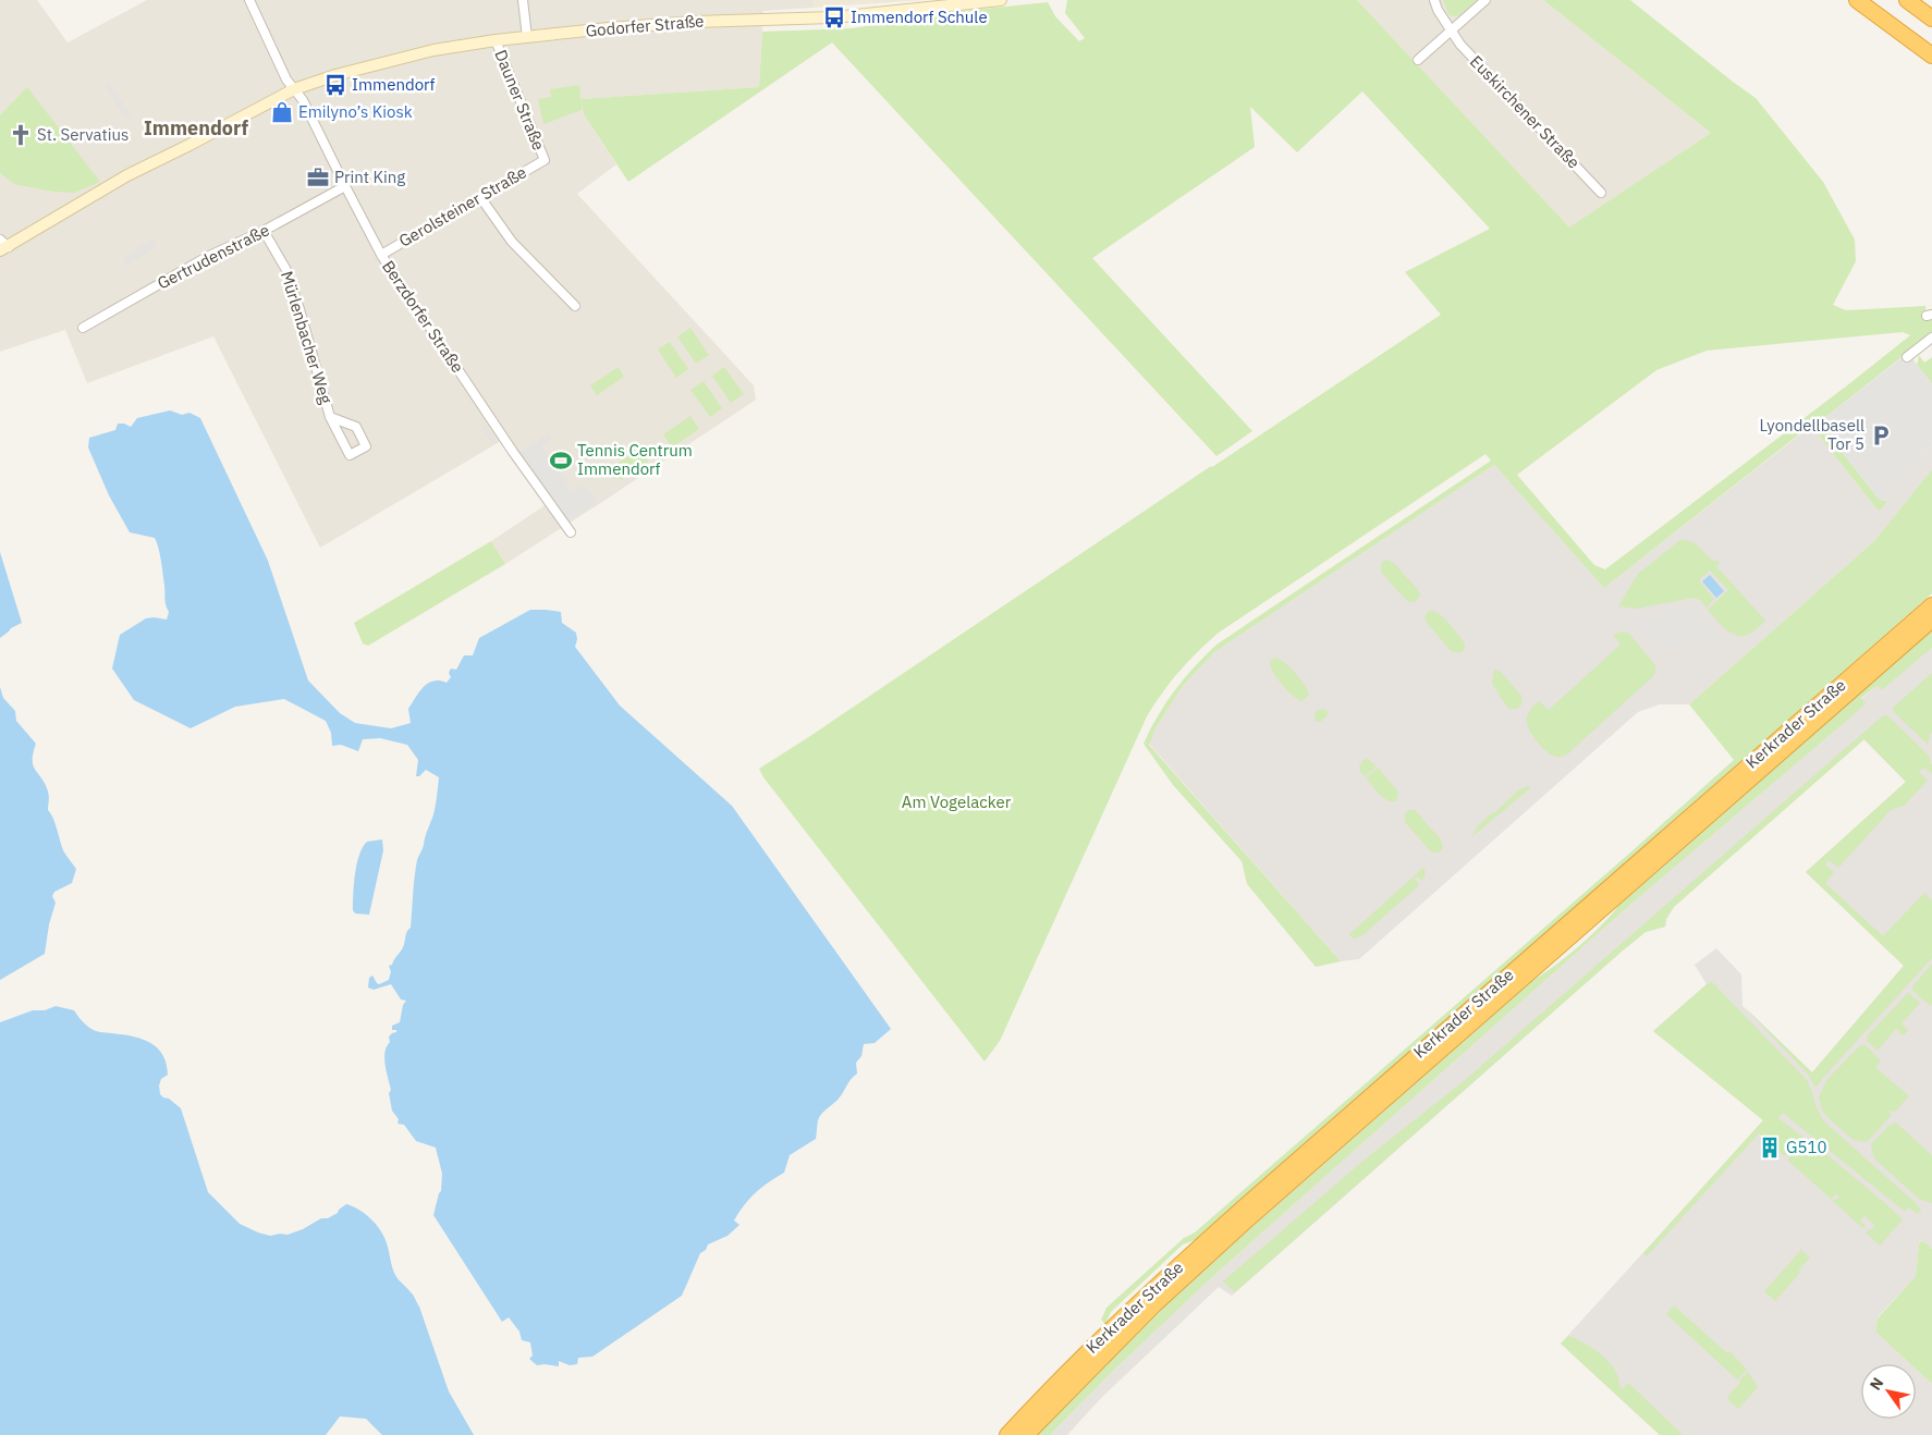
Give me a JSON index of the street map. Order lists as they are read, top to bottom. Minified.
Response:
{"streets":{"highway":["Kerkrader Straße"],"street":["Godorfer Straße","Dauner Straße","Euskirchener Straße","Gerolsteiner Straße","Gertrudenstraße","Berzdorfer Straße","Mürlenbacher Weg"]},"crossings":[["Godorfer Straße","Dauner Straße"],["Godorfer Straße","Berzdorfer Straße"],["Dauner Straße","Gerolsteiner Straße"],["Gerolsteiner Straße","Berzdorfer Straße"],["Gertrudenstraße","Berzdorfer Straße"],["Gertrudenstraße","Mürlenbacher Weg"]],"districts":["Immendorf"],"parks":["Am Vogelacker"],"places":{"bus stop":["Immendorf Schule","Immendorf"],"shop":["Emilyno’s Kiosk"],"church":["St. Servatius"],"office":["Print King"],"parking":["Lyondellbasell Tor 5"],"sports":["Tennis Centrum Immendorf"],"building":["G510"]},"north":"top left"}
